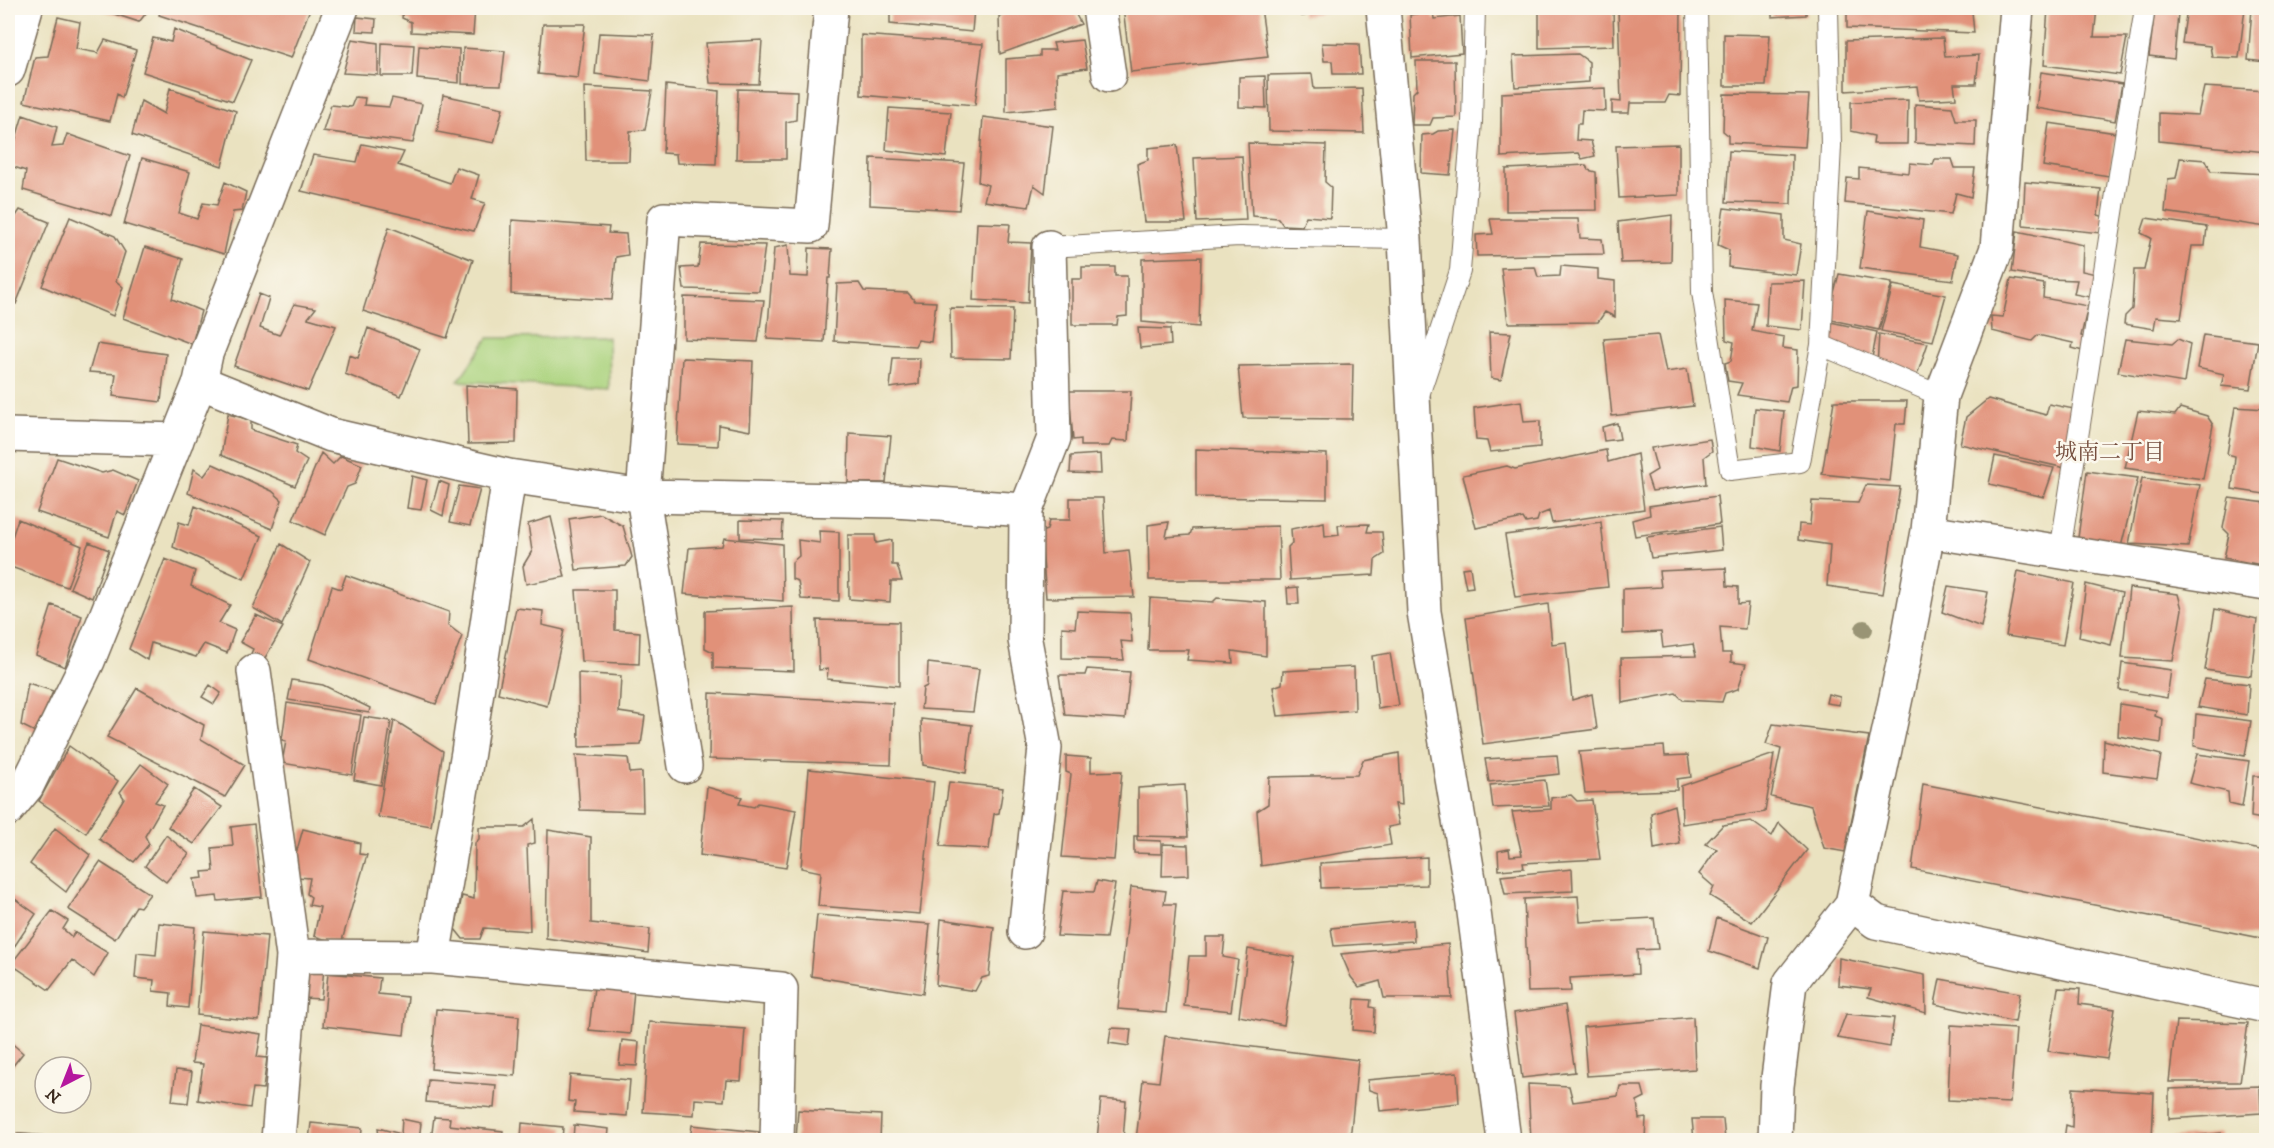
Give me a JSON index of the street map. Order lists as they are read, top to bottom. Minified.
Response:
{"districts":["城南二丁目"],"north":"bottom left"}
